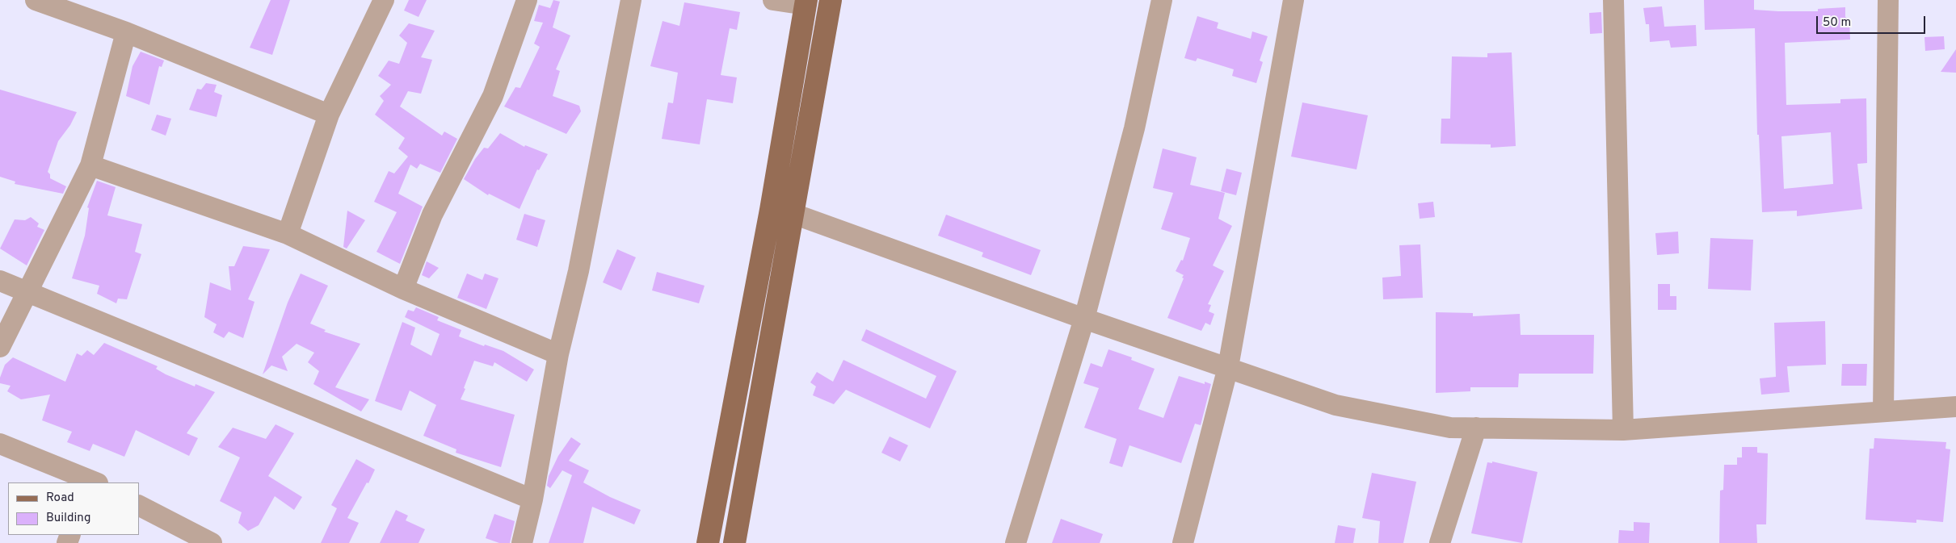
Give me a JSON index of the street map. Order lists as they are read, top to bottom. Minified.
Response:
{"legend":["Road","Building"],"scale_bar":"50 m"}
